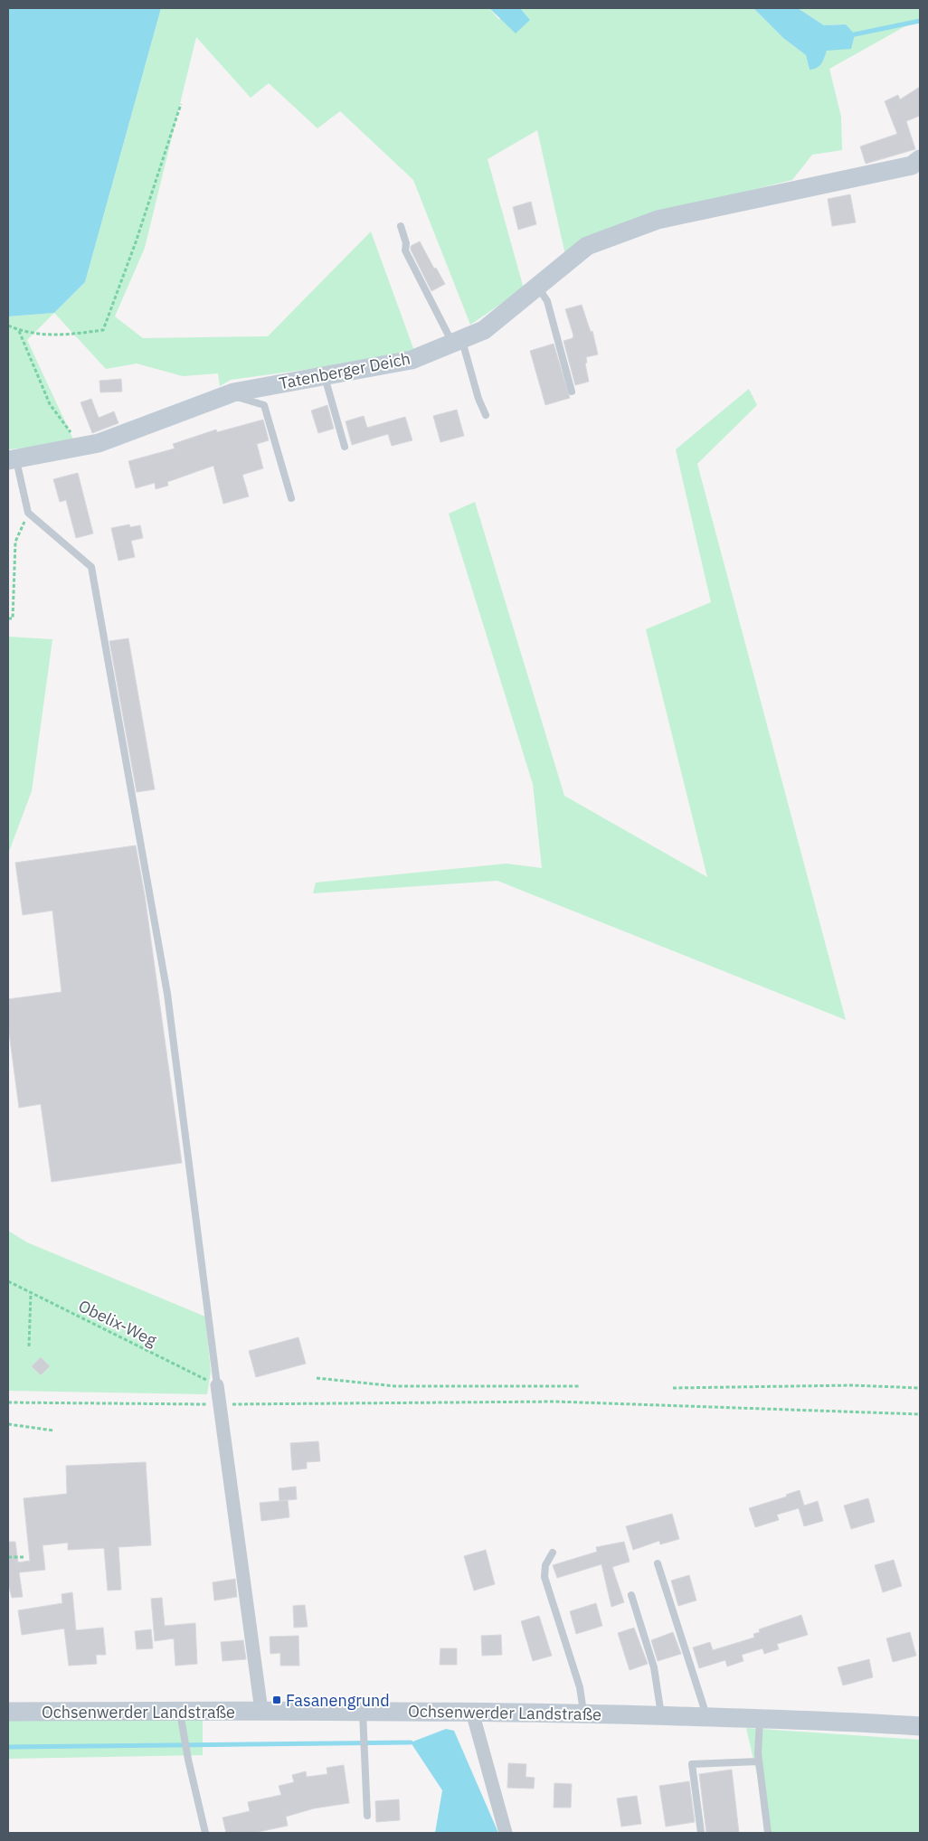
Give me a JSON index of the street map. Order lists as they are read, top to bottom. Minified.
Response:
{"streets":{"street":["Tatenberger Deich","Ochsenwerder Landstraße"],"path":["Obelix-Weg"]},"places":{"transit":["Fasanengrund"]}}
